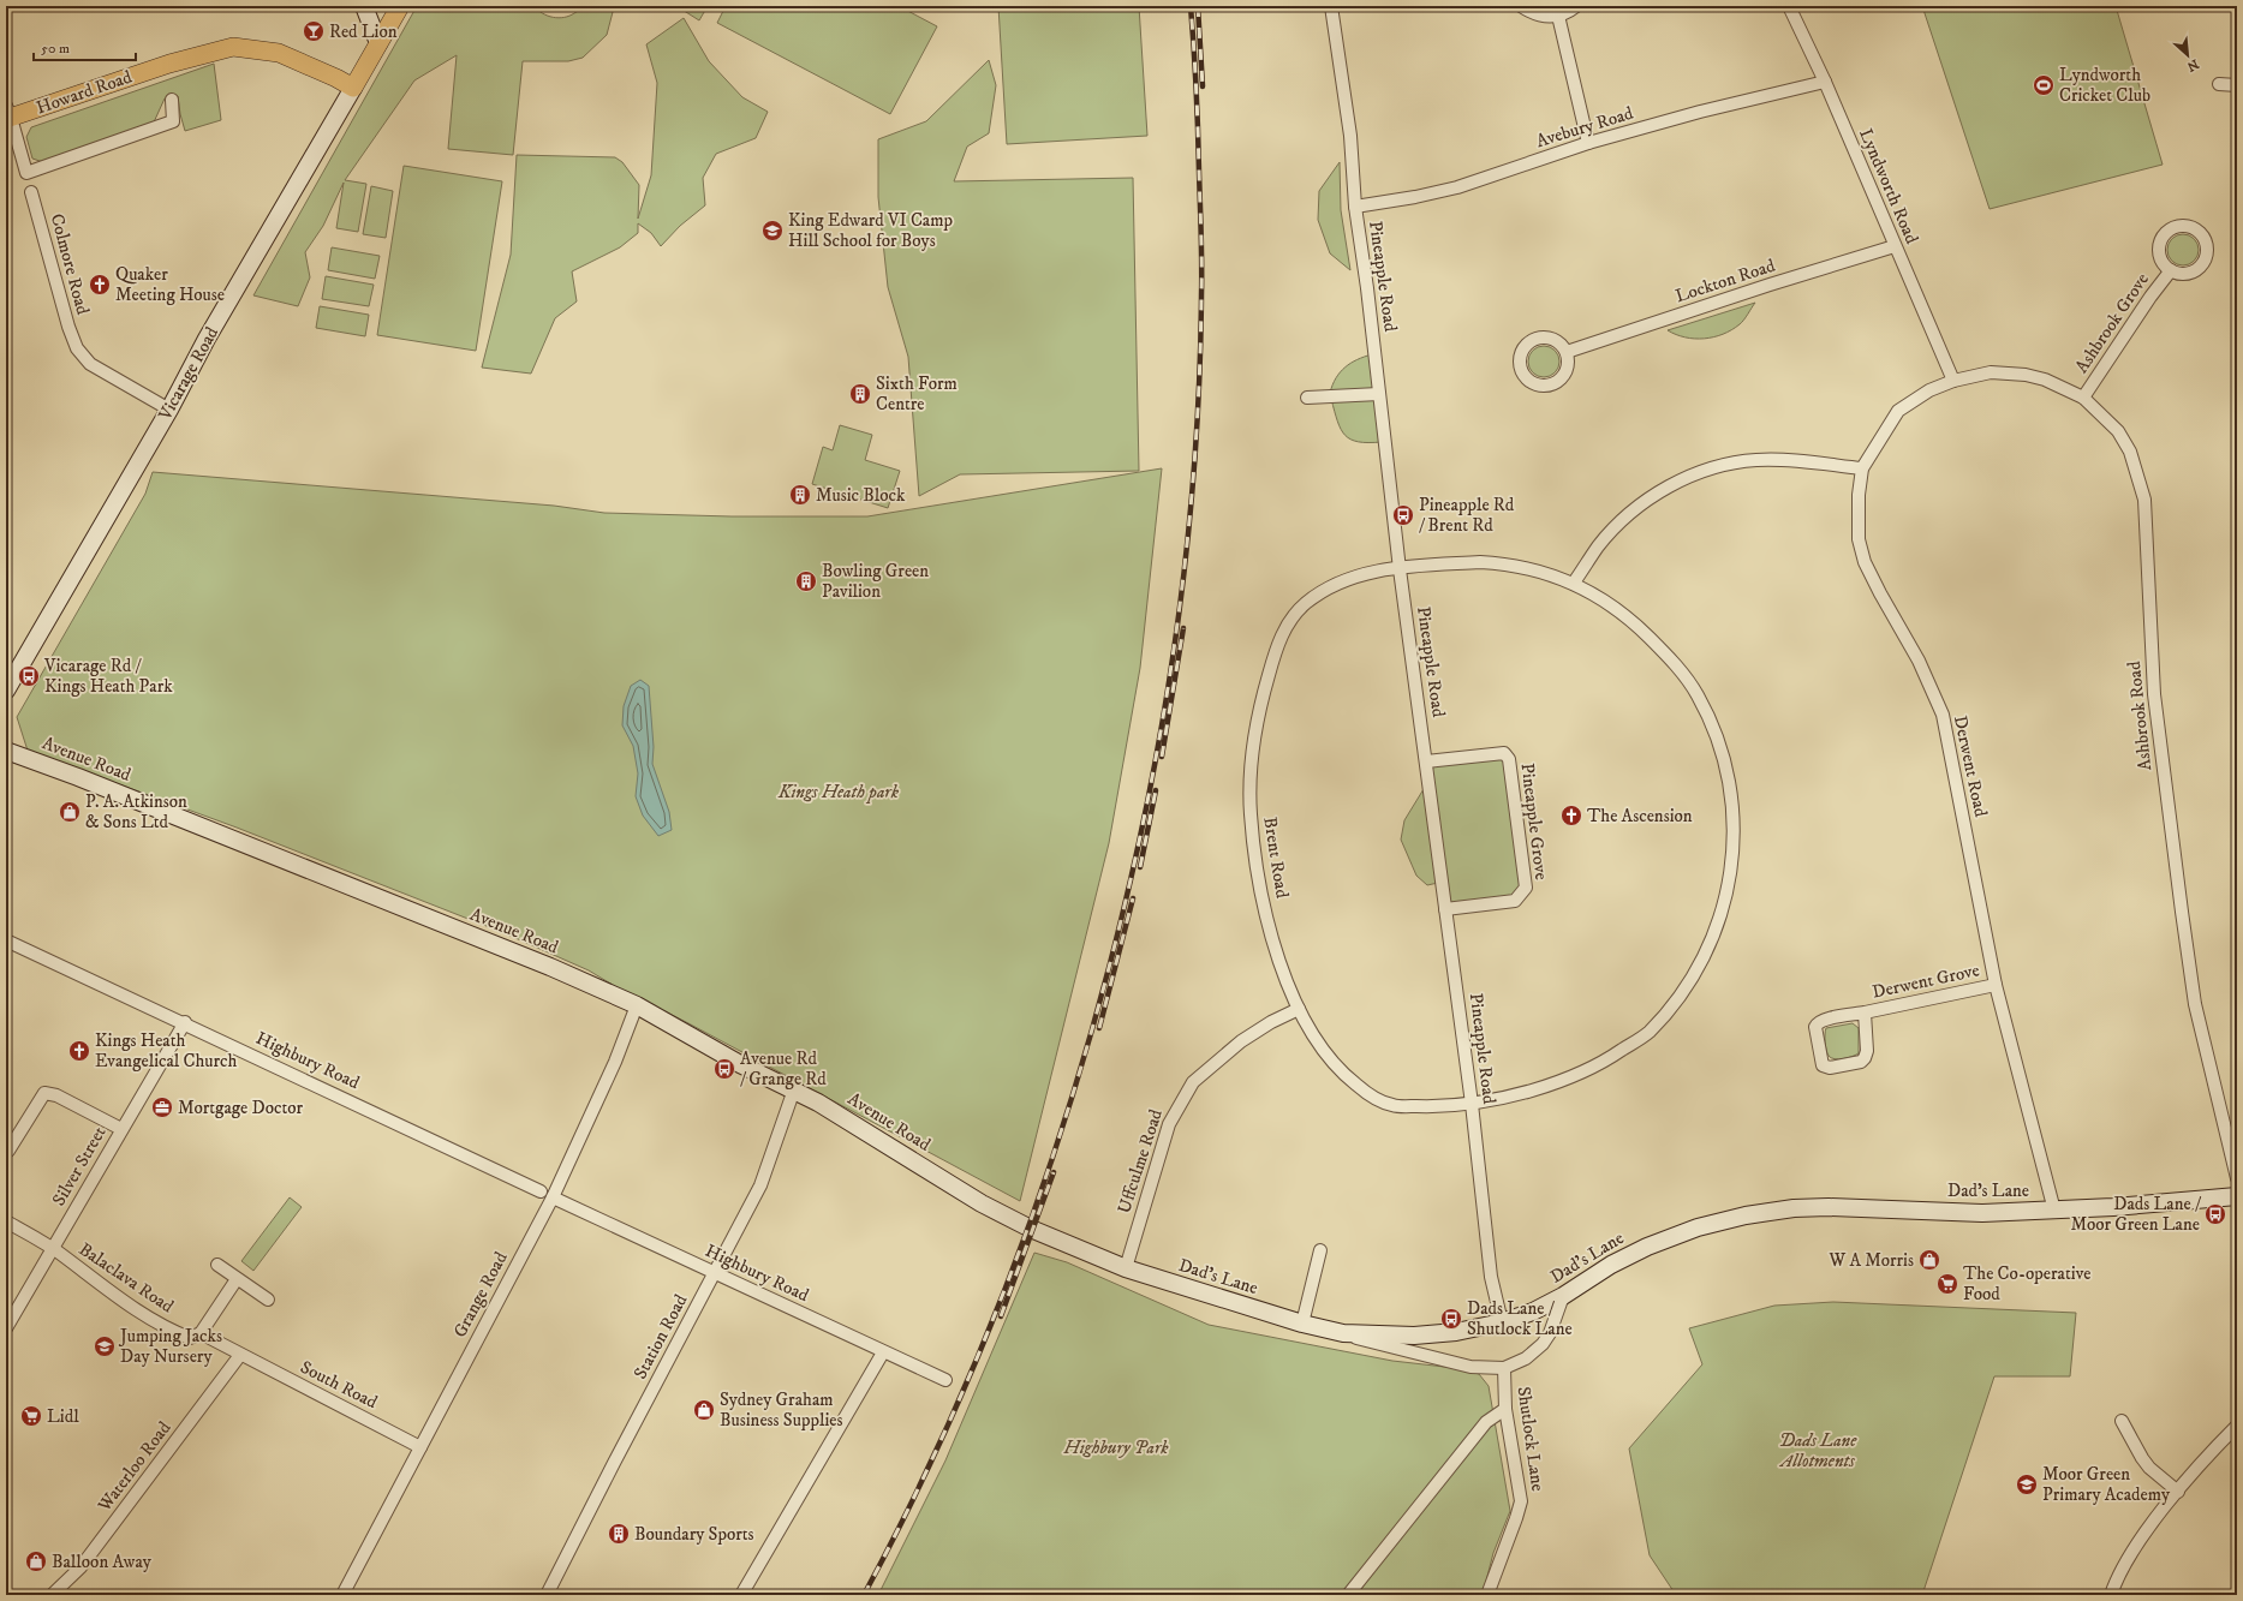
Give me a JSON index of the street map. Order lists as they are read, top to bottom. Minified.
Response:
{"streets":{"main road":["Howard Road","Vicarage Road"],"street":["Avebury Road","Lyndworth Road","Colmore Road","Pineapple Road","Lockton Road","Ashbrook Grove","Ashbrook Road","Avenue Road","Derwent Road","Pineapple Grove","Brent Road","Derwent Grove","Highbury Road","Uffculme Road","Silver Street","Dad's Lane","Balaclava Road","Grange Road","Station Road","South Road","Shutlock Lane","Waterloo Road"]},"crossings":[["Howard Road","Vicarage Road"],["Avebury Road","Lyndworth Road"],["Avebury Road","Pineapple Road"],["Lyndworth Road","Lockton Road"],["Lyndworth Road","Ashbrook Road"],["Lyndworth Road","Derwent Road"],["Colmore Road","Vicarage Road"],["Pineapple Road","Pineapple Grove"],["Pineapple Road","Brent Road"],["Pineapple Road","Dad's Lane"],["Ashbrook Grove","Ashbrook Road"],["Ashbrook Road","Derwent Road"],["Avenue Road","Dad's Lane"],["Avenue Road","Grange Road"],["Avenue Road","Station Road"],["Derwent Road","Derwent Grove"],["Derwent Road","Dad's Lane"],["Brent Road","Uffculme Road"],["Highbury Road","Silver Street"],["Highbury Road","Grange Road"],["Highbury Road","Station Road"],["Uffculme Road","Dad's Lane"],["Silver Street","Balaclava Road"],["Dad's Lane","Shutlock Lane"],["Balaclava Road","South Road"],["Grange Road","South Road"],["South Road","Waterloo Road"]],"parks":["Kings Heath park","Dads Lane Allotments","Highbury Park"],"places":{"bar":["Red Lion"],"sports":["Lyndworth Cricket Club"],"school or university":["King Edward VI Camp Hill School for Boys","Jumping Jacks Day Nursery","Moor Green Primary Academy"],"church":["Quaker Meeting House","The Ascension","Kings Heath Evangelical Church"],"building":["Sixth Form Centre","Music Block","Bowling Green Pavilion","Boundary Sports"],"bus stop":["Pineapple Rd / Brent Rd","Vicarage Rd / Kings Heath Park","Avenue Rd / Grange Rd","Dads Lane / Moor Green Lane","Dads Lane / Shutlock Lane"],"shop":["P. A. Atkinson & Sons Ltd","W A Morris","Sydney Graham Business Supplies","Balloon Away"],"office":["Mortgage Doctor"],"supermarket":["The Co-operative Food","Lidl"]},"scale_bar":"50 m","north":"bottom right"}
